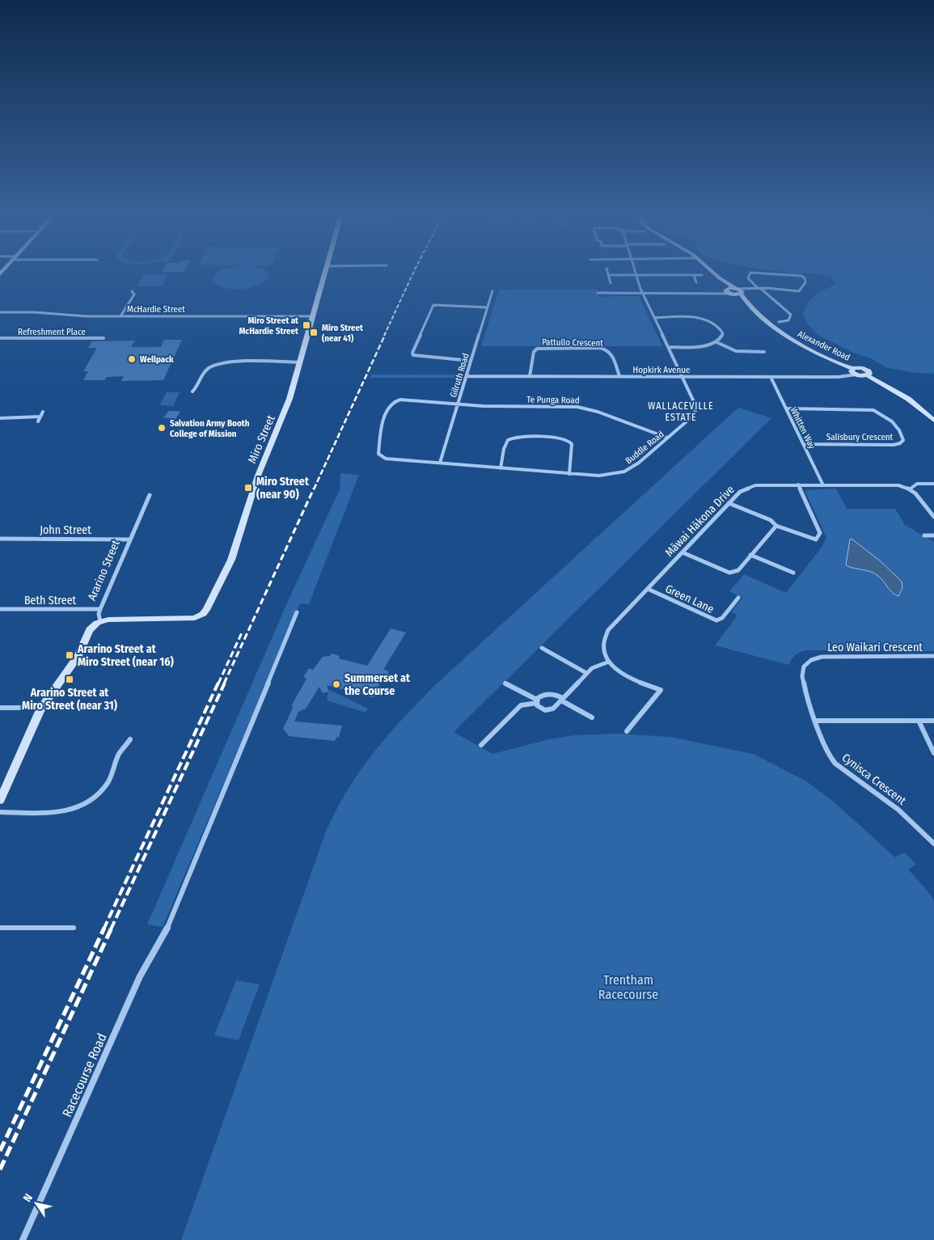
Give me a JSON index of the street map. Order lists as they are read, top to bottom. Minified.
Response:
{"streets":{"street":["McHardie Street","Refreshment Place","Pattullo Crescent","Alexander Road","Hopkirk Avenue","Gilruth Road","Te Punga Road","Whitten Way","Salisbury Crescent","Miro Street","Buddle Road","Māwai Hākona Drive","John Street","Ararino Street","Green Lane","Beth Street","Leo Waikari Crescent","Cynisca Crescent","Racecourse Road"]},"crossings":[["McHardie Street","Miro Street"],["Pattullo Crescent","Hopkirk Avenue"],["Alexander Road","Hopkirk Avenue"],["Hopkirk Avenue","Gilruth Road"],["Hopkirk Avenue","Whitten Way"],["Hopkirk Avenue","Buddle Road"],["Gilruth Road","Te Punga Road"],["Gilruth Road","Buddle Road"],["Te Punga Road","Buddle Road"],["Whitten Way","Salisbury Crescent"],["Whitten Way","Māwai Hākona Drive"],["Miro Street","Ararino Street"],["Māwai Hākona Drive","Green Lane"],["John Street","Ararino Street"],["Ararino Street","Beth Street"],["Leo Waikari Crescent","Cynisca Crescent"]],"districts":["WALLACEVILLE ESTATE"],"parks":["Trentham Racecourse"],"places":{"transit":["Miro Street at McHardie Street","Miro Street (near 41)","Miro Street (near 90)","Ararino Street at Miro Street (near 16)","Ararino Street at Miro Street (near 31)"],"other":["Wellpack","Salvation Army Booth College of Mission","Summerset at the Course"]},"north":"top left"}
